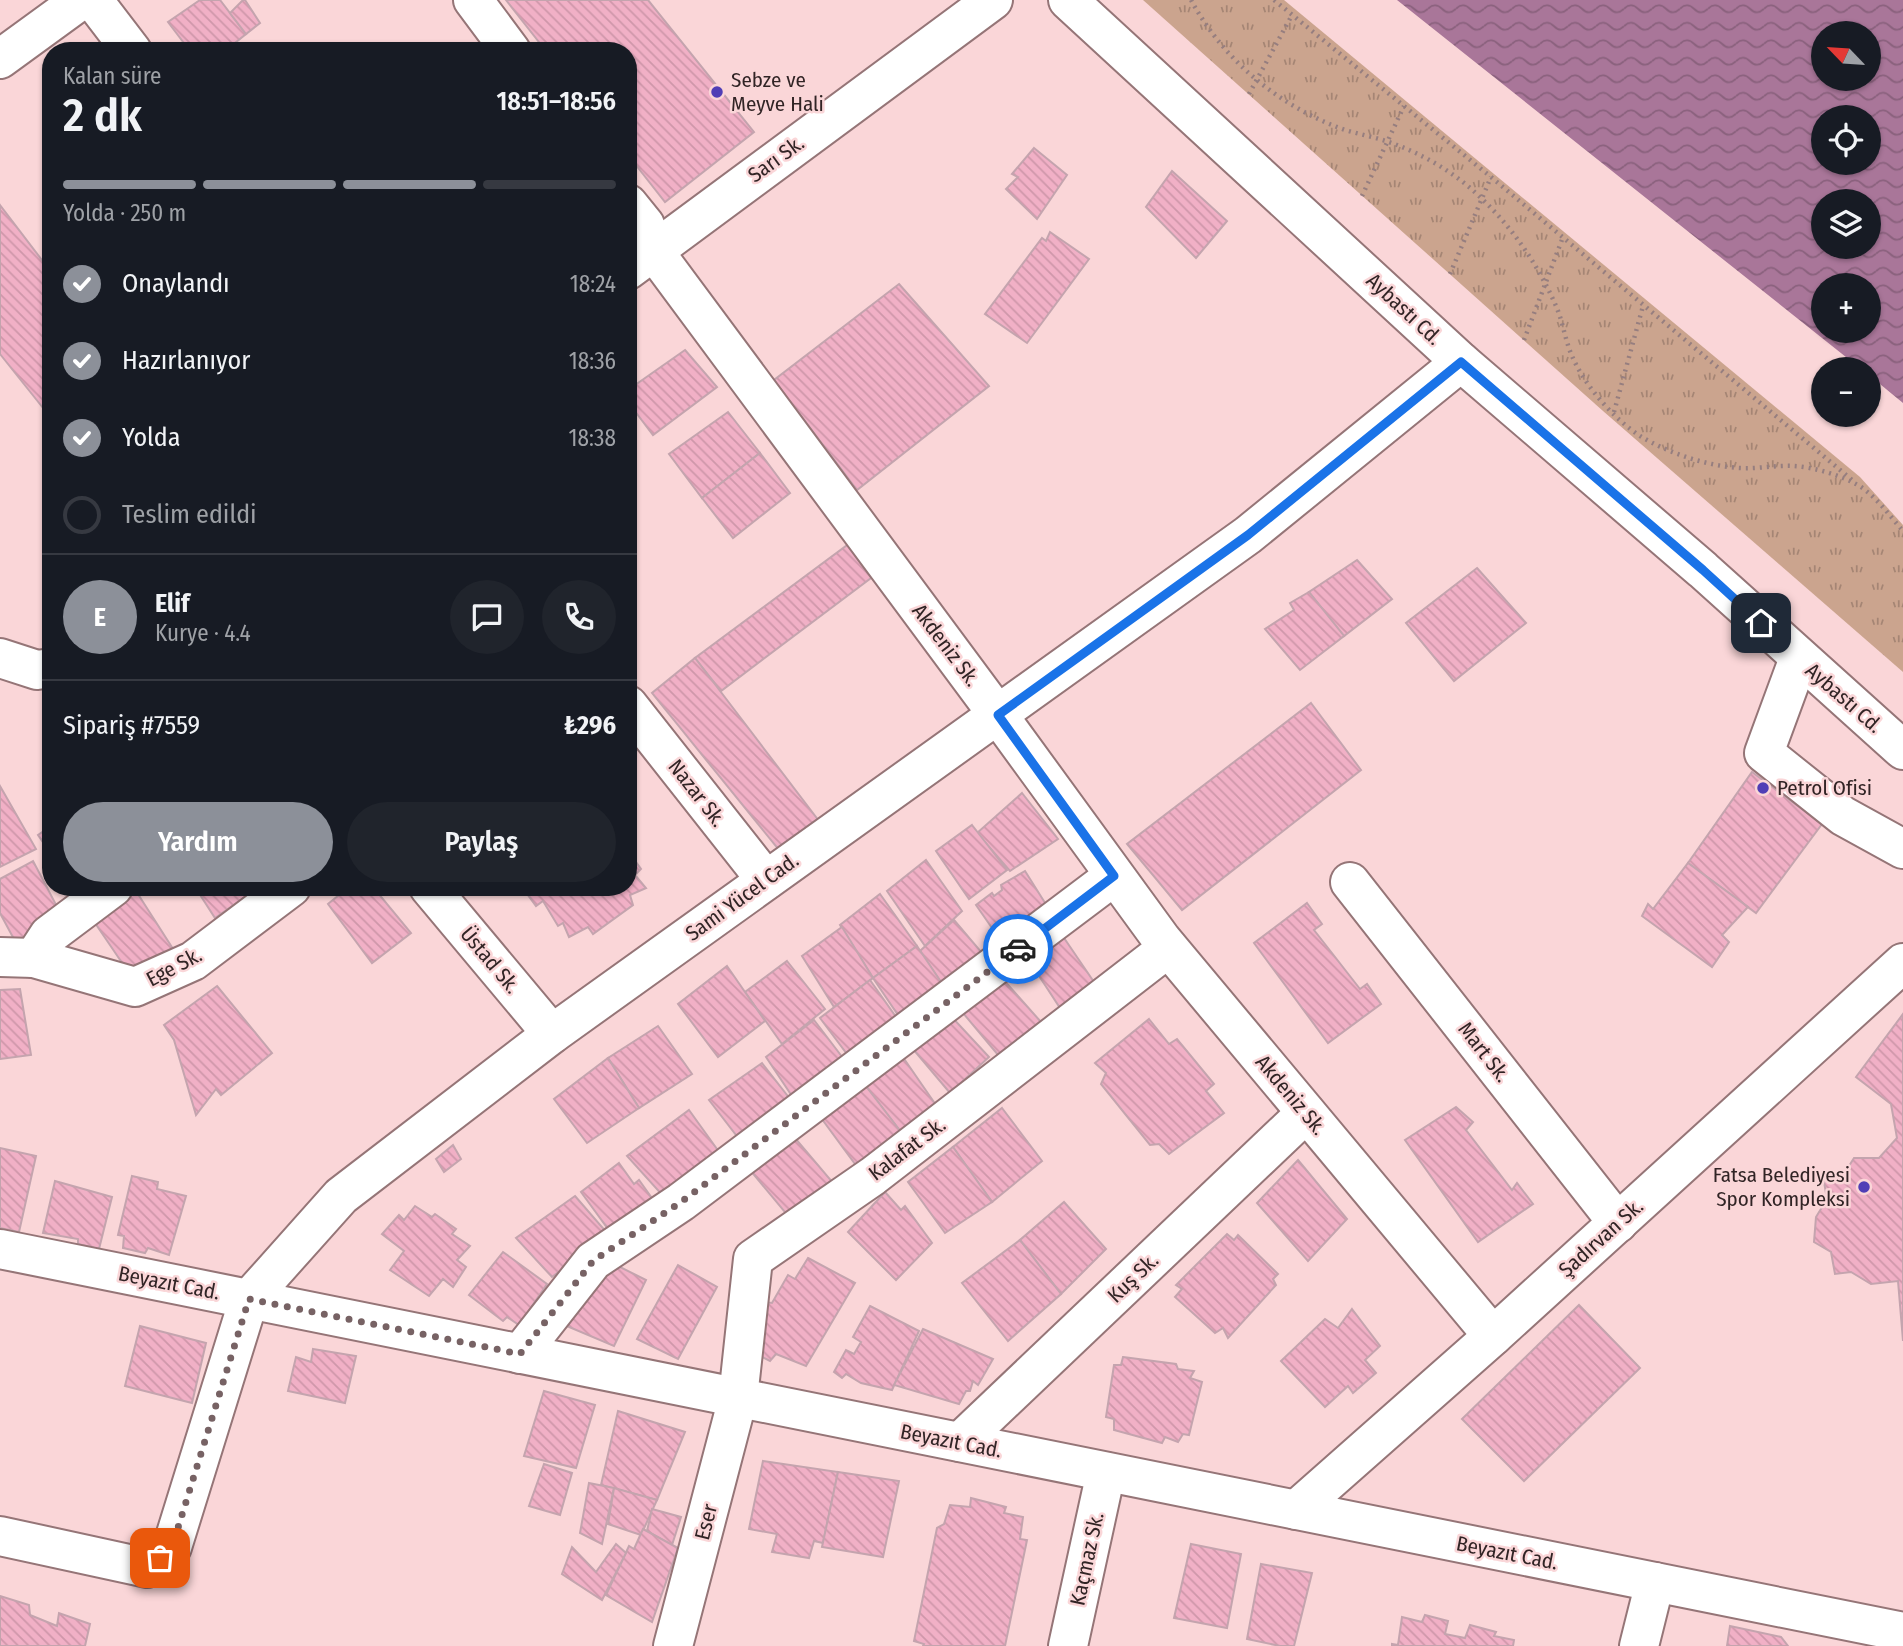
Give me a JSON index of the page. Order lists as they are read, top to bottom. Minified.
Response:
{"streets":{"street":["Sarı Sk.","Aybastı Cd.","Akdeniz Sk.","Nazar Sk.","Sami Yücel Cad.","Üstad Sk.","Ege Sk.","Mart Sk.","Kalafat Sk.","Şadırvan Sk.","Kuş Sk.","Beyazıt Cad.","Eser","Kaçmaz Sk."]},"crossings":[["Sarı Sk.","Akdeniz Sk."],["Aybastı Cd.","Sami Yücel Cad."],["Akdeniz Sk.","Sami Yücel Cad."],["Akdeniz Sk.","Kalafat Sk."],["Akdeniz Sk.","Şadırvan Sk."],["Akdeniz Sk.","Kuş Sk."],["Nazar Sk.","Sami Yücel Cad."],["Sami Yücel Cad.","Üstad Sk."],["Sami Yücel Cad.","Beyazıt Cad."],["Mart Sk.","Şadırvan Sk."],["Kalafat Sk.","Beyazıt Cad."],["Kalafat Sk.","Eser"],["Şadırvan Sk.","Beyazıt Cad."],["Kuş Sk.","Beyazıt Cad."],["Beyazıt Cad.","Eser"],["Beyazıt Cad.","Kaçmaz Sk."]],"places":["Sebze ve Meyve Hali","Petrol Ofisi","Fatsa Belediyesi Spor Kompleksi"],"north":"top left","page":{"map_buttons":["+","−"],"heading":["2 dk","Kalan süre","18:51–18:56"],"panel":["Elif","Kurye · 4.4","Sipariş #7559","₺296"],"bar":"Yolda · 250 m","list":[["Onaylandı","18:24"],["Hazırlanıyor","18:36"],["Yolda","18:38"],"Teslim edildi"],"round":"E","buttons":["Yardım","Paylaş"]}}
